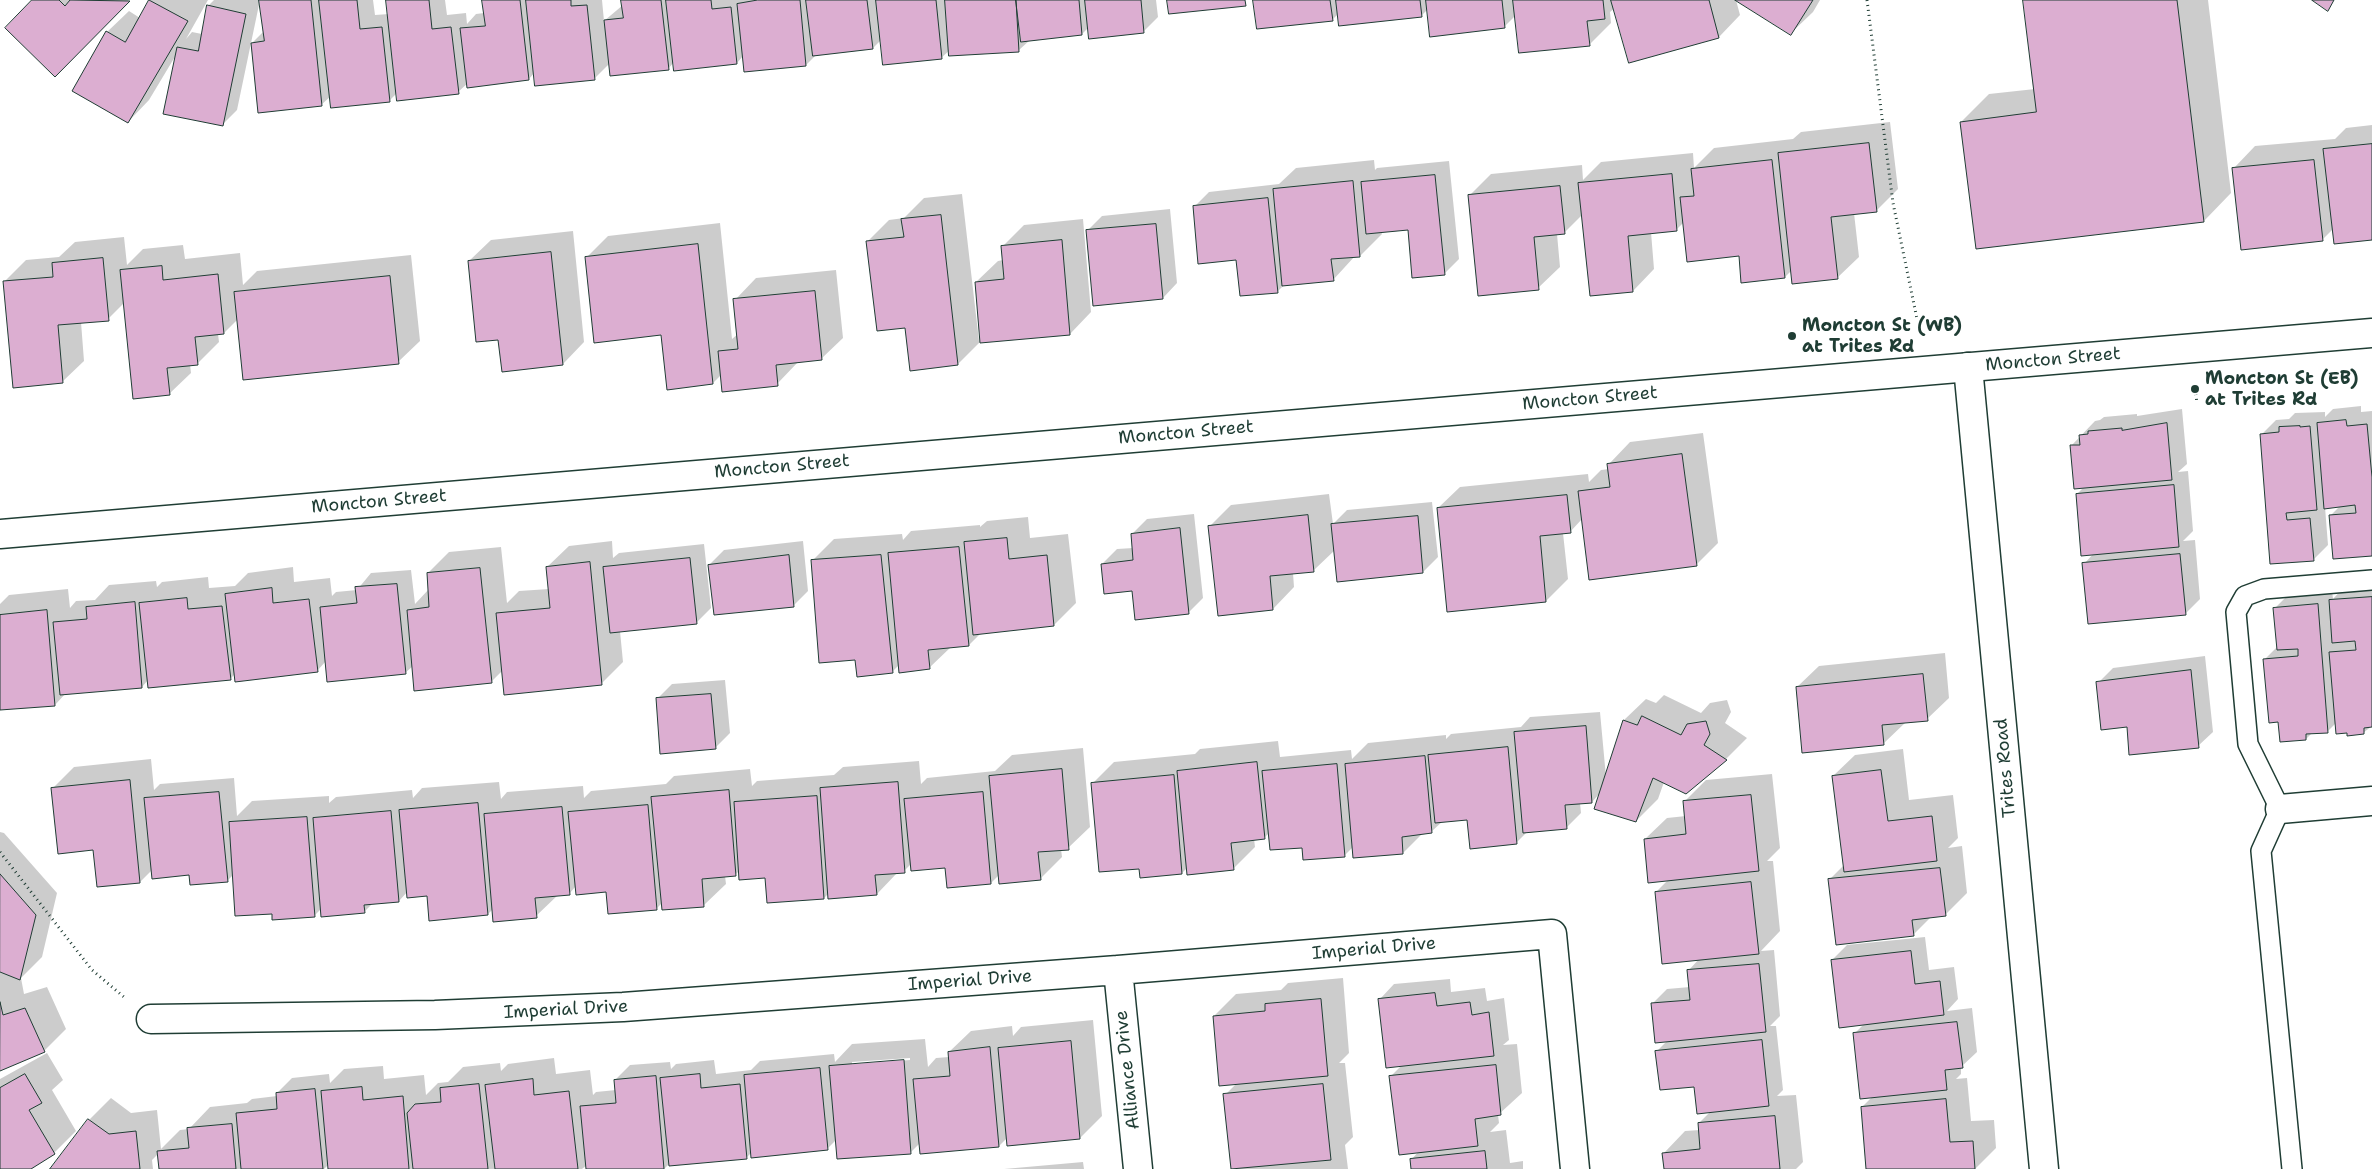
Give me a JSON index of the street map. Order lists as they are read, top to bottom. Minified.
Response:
{"streets":{"street":["Moncton Street","Trites Road","Imperial Drive","Alliance Drive"]},"crossings":[["Moncton Street","Trites Road"],["Imperial Drive","Alliance Drive"]],"places":["Moncton St (WB) at Trites Rd","Moncton St (EB) at Trites Rd"]}
